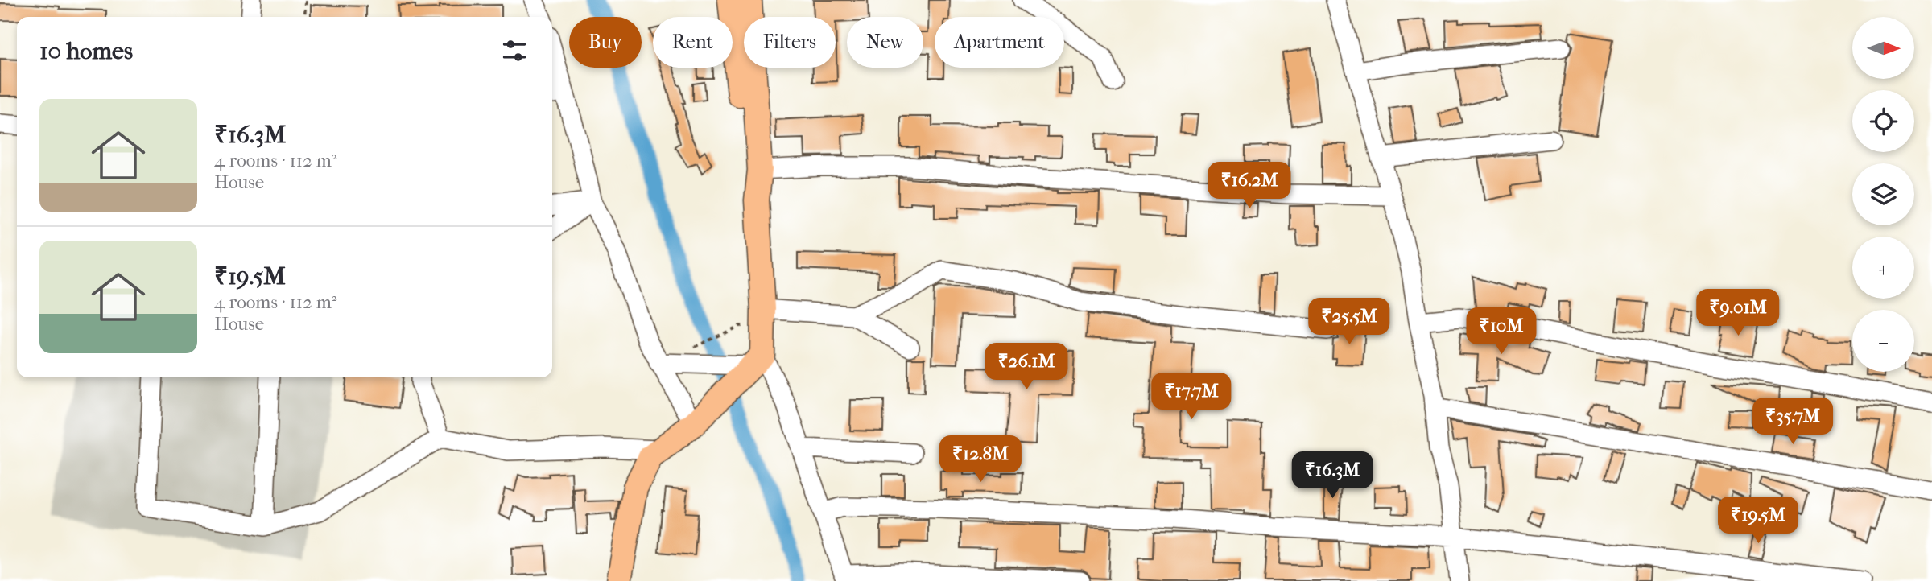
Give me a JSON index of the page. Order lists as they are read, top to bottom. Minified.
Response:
{"north":"right","page":{"map_buttons":["+","−"],"chip":["Buy","Rent","Filters","New","Apartment"],"heading":"10 homes","list":[{"name":"₹16.3M","note":"4 rooms · 112 m² · House"},{"name":"₹19.5M","note":"4 rooms · 112 m² · House"}],"price":["₹16.2M","₹9.01M","₹25.5M","₹10M","₹26.1M","₹17.7M","₹35.7M","₹12.8M","₹16.3M","₹19.5M"]}}
